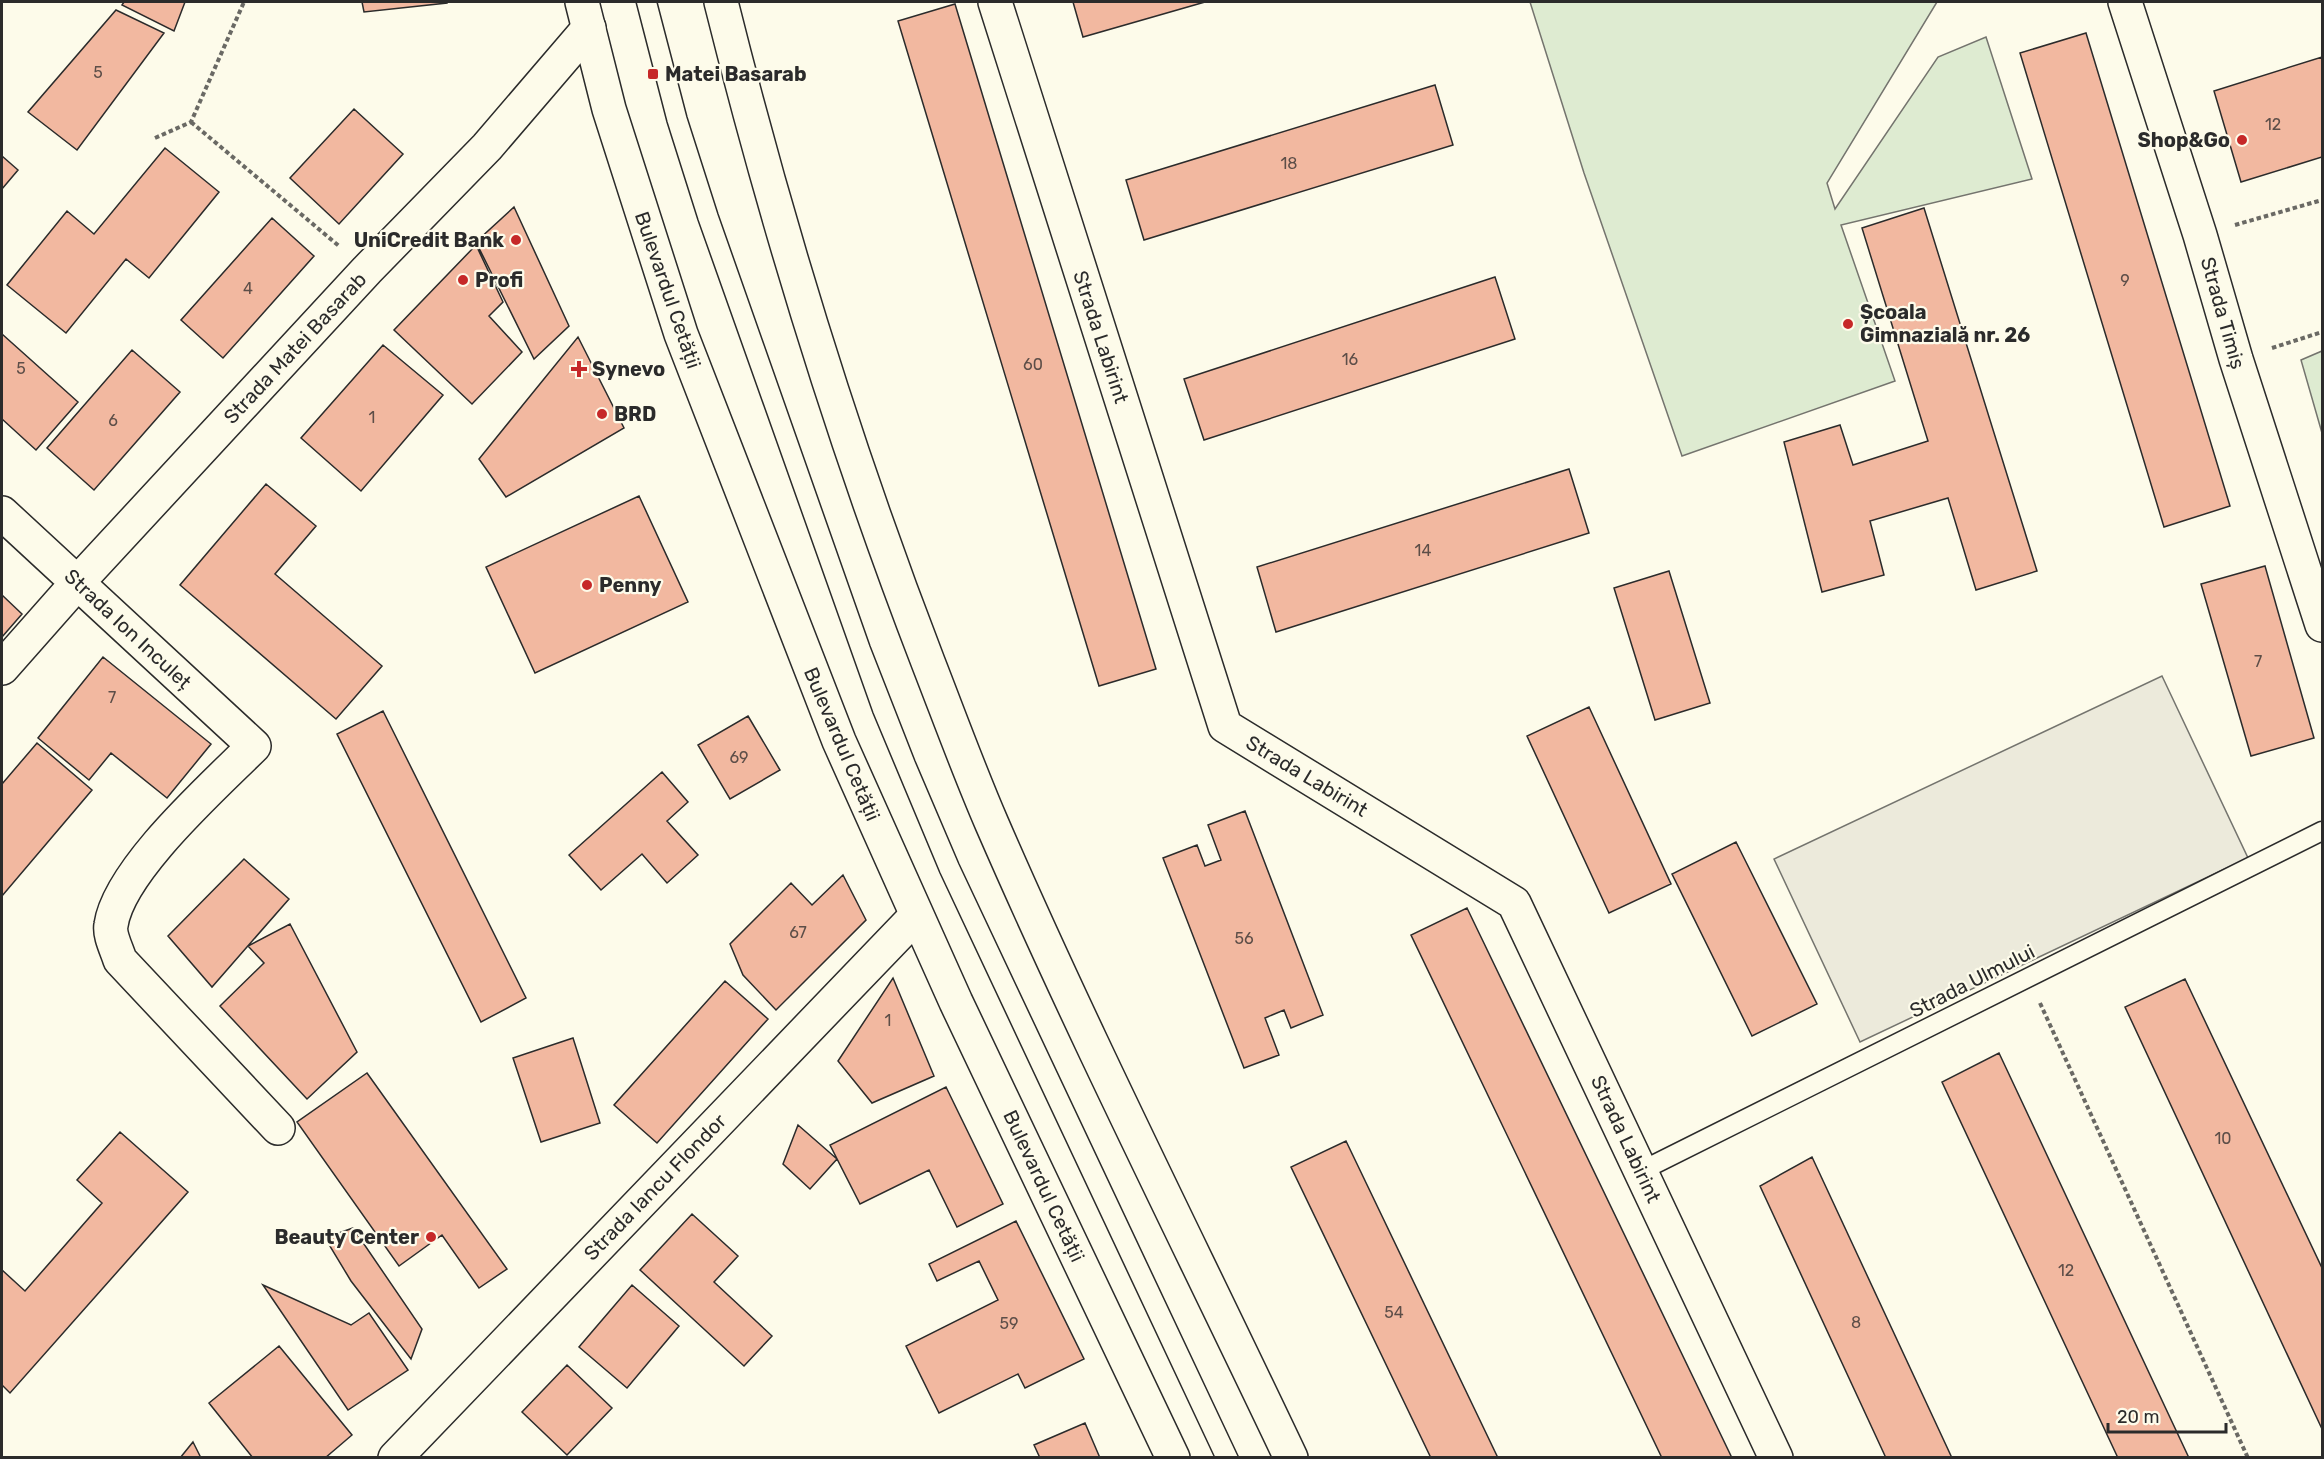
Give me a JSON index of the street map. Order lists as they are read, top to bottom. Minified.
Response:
{"streets":{"street":["Bulevardul Cetății","Strada Timiș","Strada Labirint","Strada Matei Basarab","Strada Ion Inculeț","Strada Iancu Flondor"],"lane":["Strada Ulmului"]},"crossings":[["Bulevardul Cetății","Strada Matei Basarab"],["Bulevardul Cetății","Strada Iancu Flondor"],["Strada Labirint","Strada Ulmului"],["Strada Matei Basarab","Strada Ion Inculeț"]],"places":{"transit":["Matei Basarab"],"other":["Shop&Go","UniCredit Bank","Profi","Școala Gimnazială nr. 26","BRD","Penny","Beauty Center"],"health":["Synevo"]},"house_numbers":["5","12","18","9","4","16","60","5","1","6","14","7","7","69","67","56","1","10","12","54","8","59"],"scale_bar":"20 m"}
